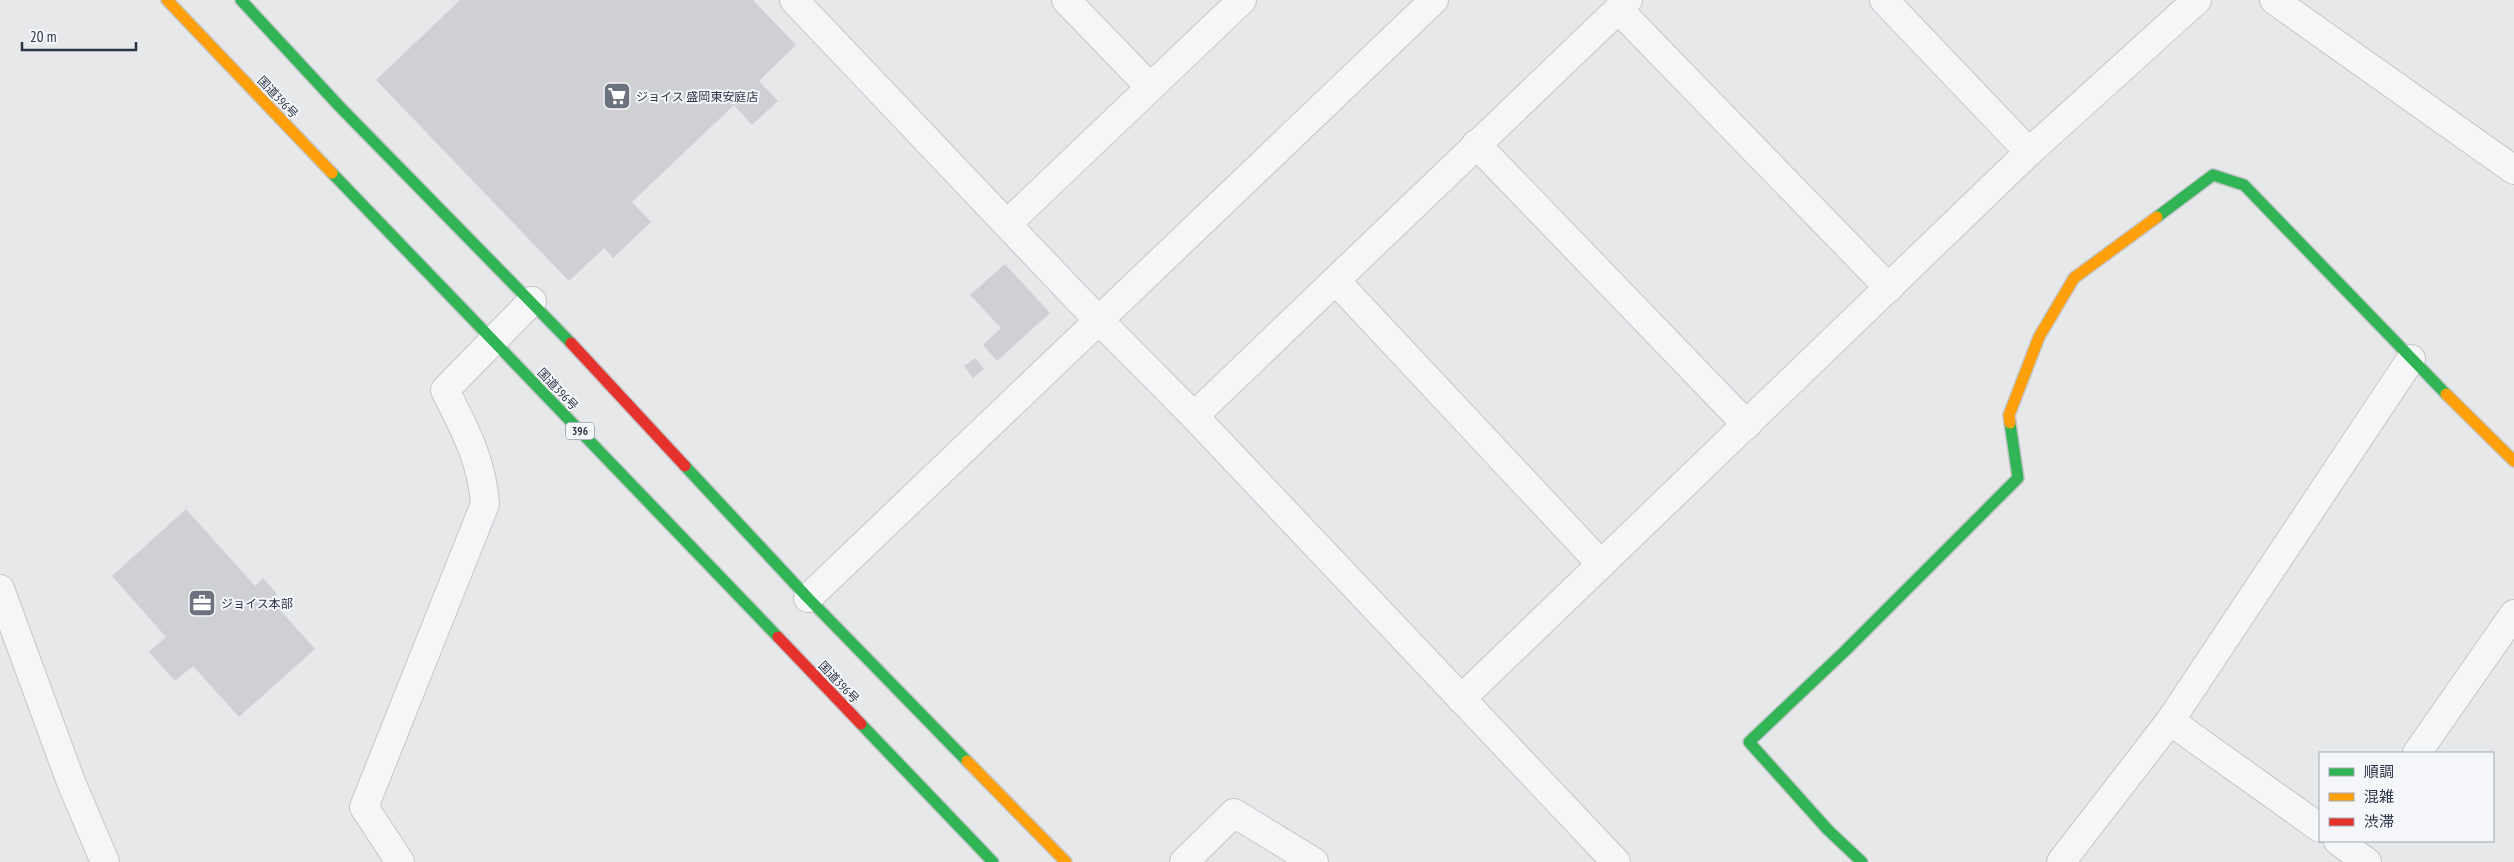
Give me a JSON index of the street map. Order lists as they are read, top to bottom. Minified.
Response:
{"streets":{"main road":["国道396号","396"]},"places":{"supermarket":["ジョイス 盛岡東安庭店"],"office":["ジョイス本部"]},"legend":["順調","混雑","渋滞"],"scale_bar":"20 m"}
